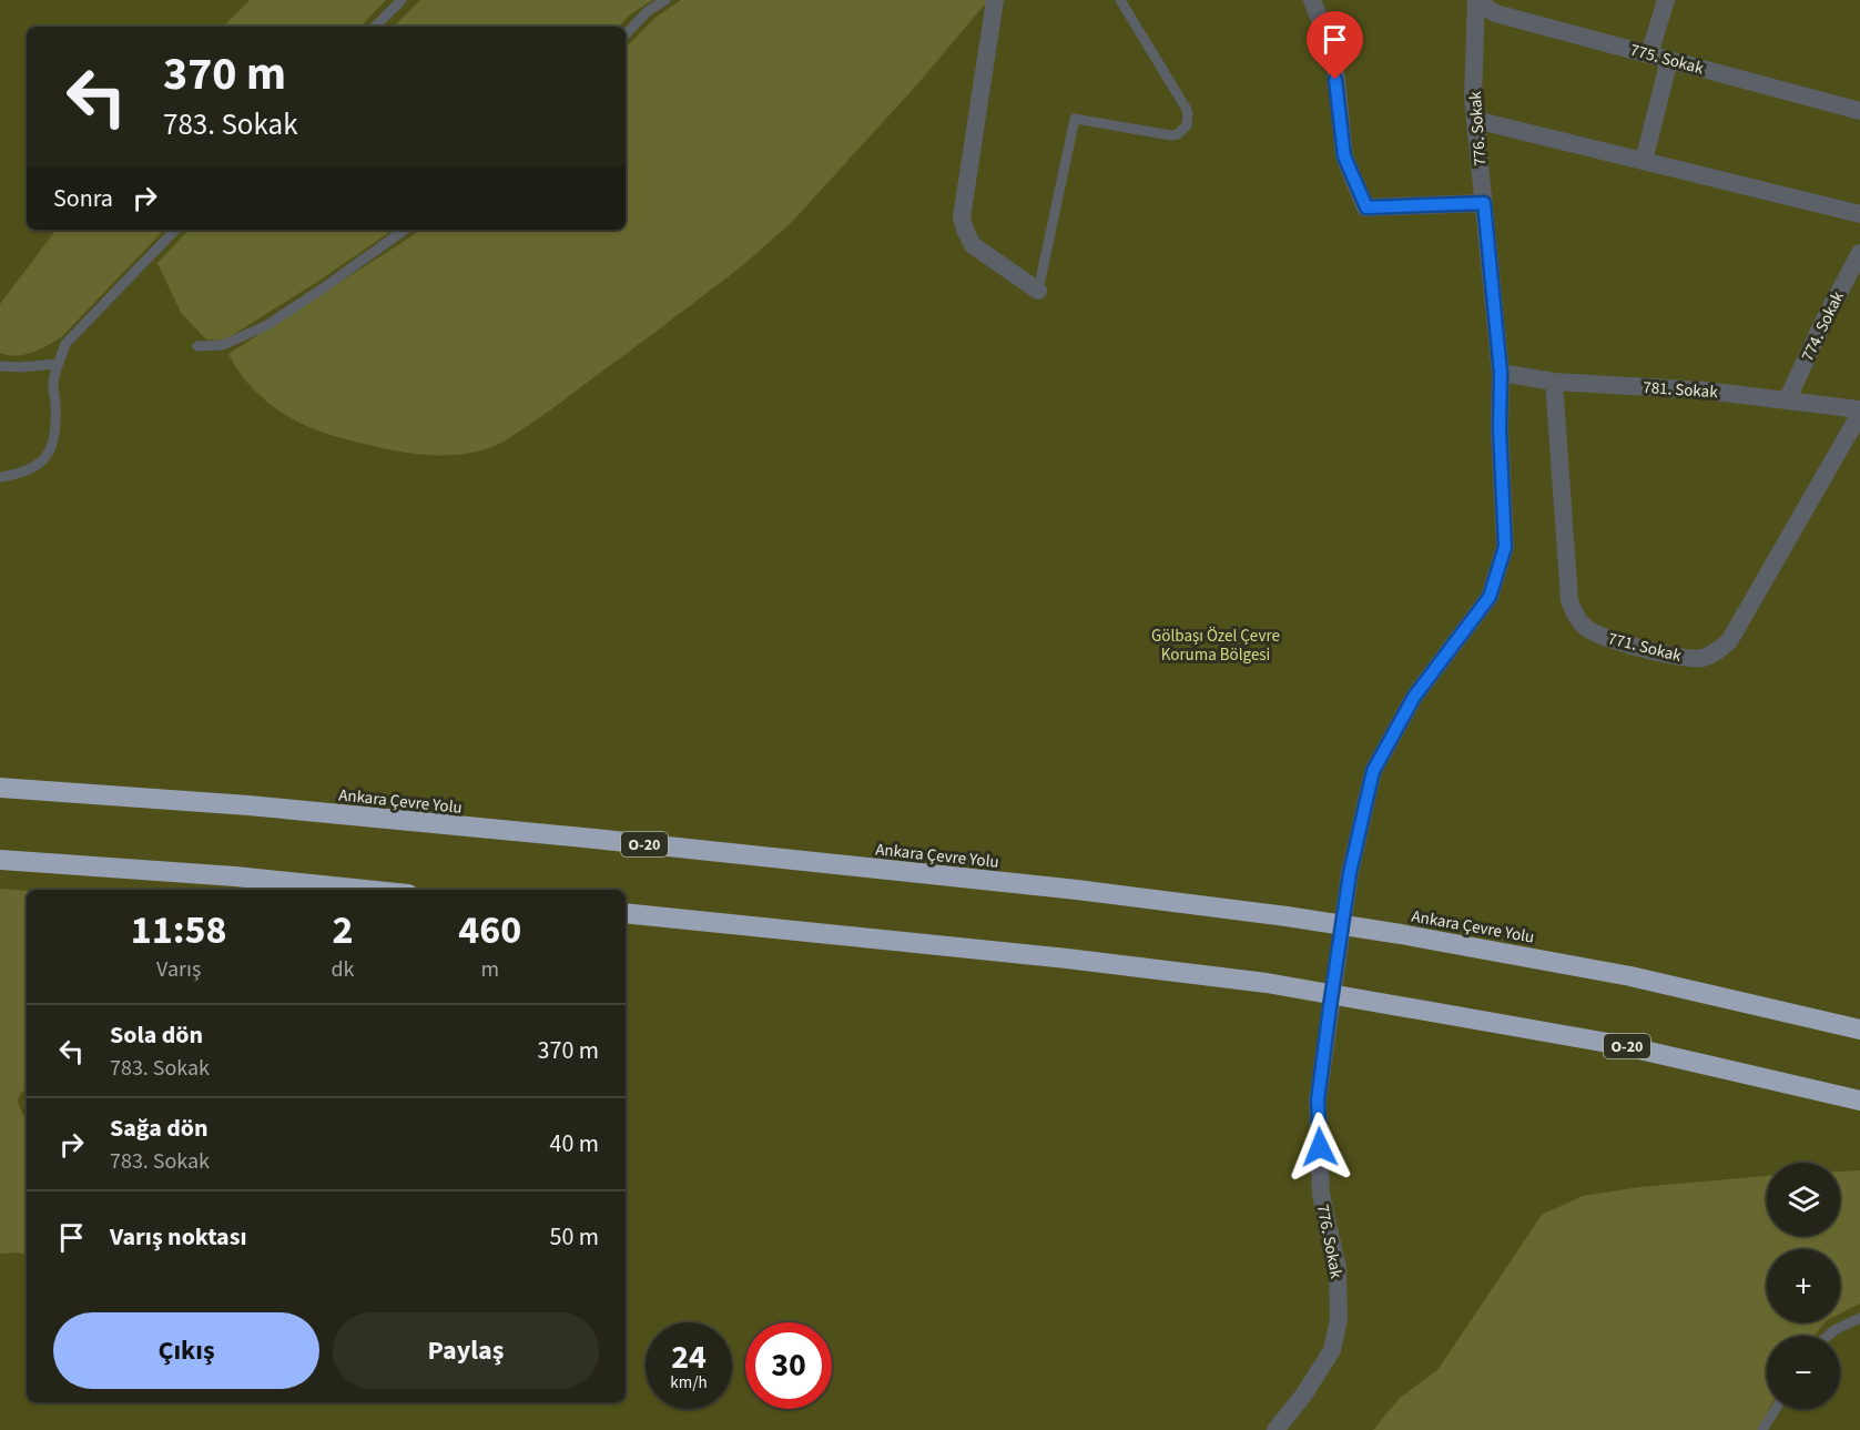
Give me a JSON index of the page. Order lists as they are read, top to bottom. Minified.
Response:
{"streets":{"highway":["Ankara Çevre Yolu","O-20"],"street":["775. Sokak","776. Sokak","774. Sokak","781. Sokak","771. Sokak"]},"crossings":[["775. Sokak","776. Sokak"],["776. Sokak","781. Sokak"],["774. Sokak","781. Sokak"],["781. Sokak","771. Sokak"]],"parks":["Gölbaşı Özel Çevre Koruma Bölgesi"],"page":{"turn":["370 m","783. Sokak"],"then":"Sonra","eta":["11:58","Varış","2","dk","460","m"],"list":[{"name":"Sola dön","note":"783. Sokak","value":"370 m"},{"name":"Sağa dön","note":"783. Sokak","value":"40 m"},{"name":"Varış noktası","value":"50 m"}],"map_buttons":["+","−"],"buttons":["Çıkış","Paylaş"],"speed":"24 km/h","limit":"30"}}
